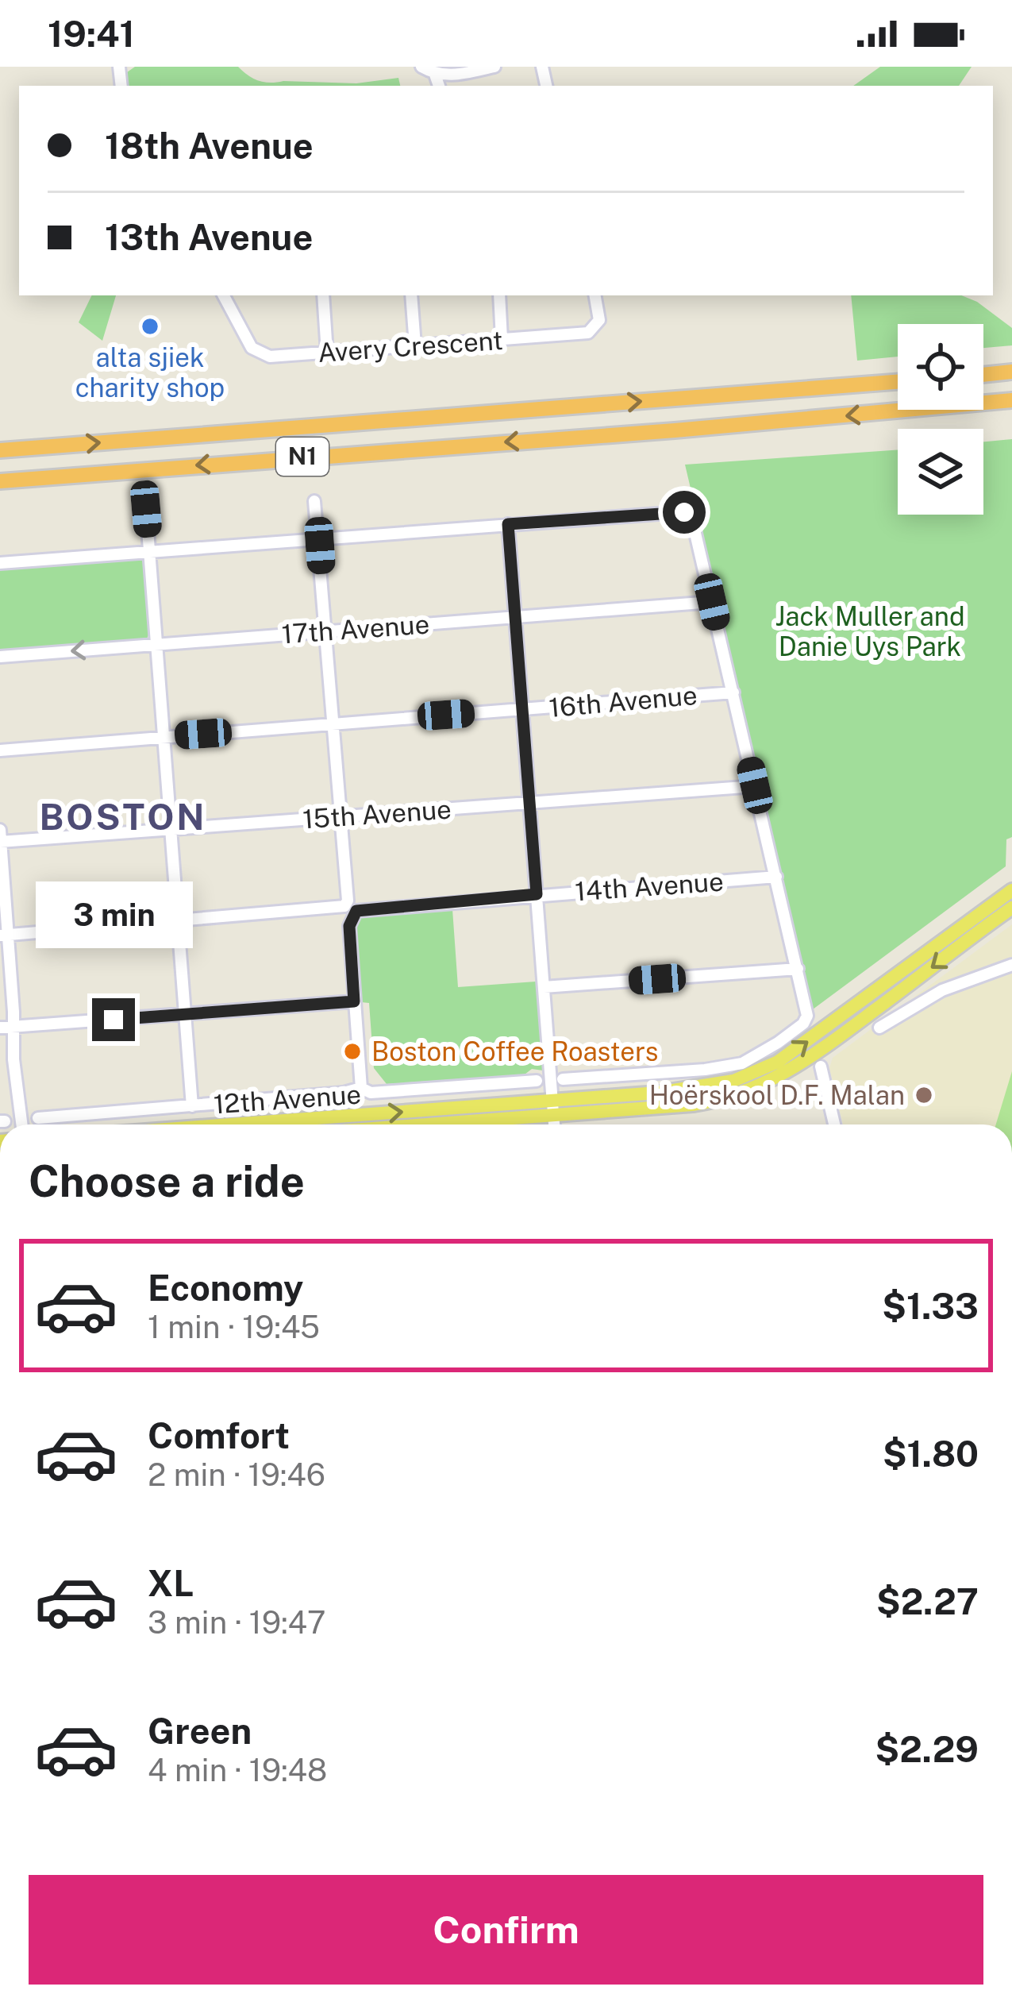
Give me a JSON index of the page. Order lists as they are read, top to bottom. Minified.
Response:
{"streets":{"highway":["N1"],"street":["Avery Crescent","17th Avenue","16th Avenue","15th Avenue","14th Avenue","12th Avenue"]},"districts":["BOSTON"],"parks":["Jack Muller and Danie Uys Park"],"places":["alta sjiek charity shop","Boston Coffee Roasters","Hoërskool D.F. Malan"],"page":{"status":"19:41","banner":["18th Avenue","13th Avenue"],"bubble":"3 min","heading":"Choose a ride","list":[{"name":"Economy","note":"1 min · 19:45","value":"$1.33"},{"name":"Comfort","note":"2 min · 19:46","value":"$1.80"},{"name":"XL","note":"3 min · 19:47","value":"$2.27"},{"name":"Green","note":"4 min · 19:48","value":"$2.29"}],"buttons":"Confirm"}}
